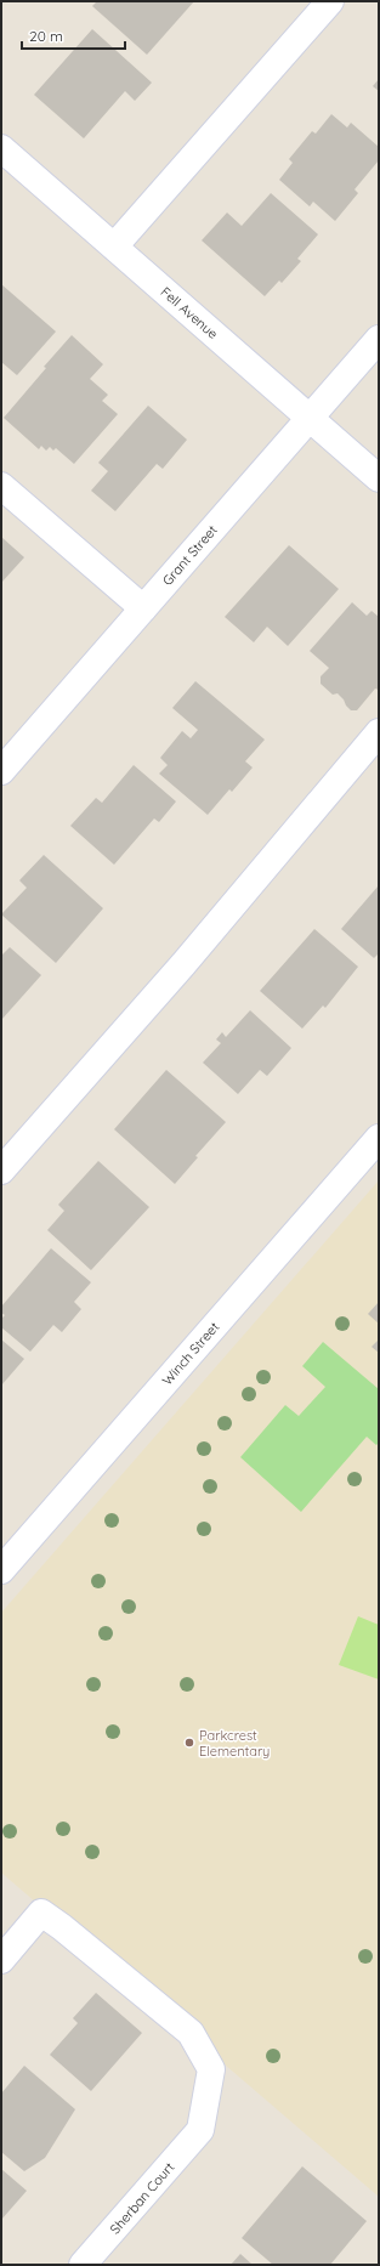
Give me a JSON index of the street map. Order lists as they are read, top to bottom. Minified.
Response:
{"streets":{"street":["Fell Avenue","Grant Street","Winch Street","Sherban Court"]},"crossings":[["Fell Avenue","Grant Street"]],"places":["Parkcrest Elementary"],"scale_bar":"20 m"}
